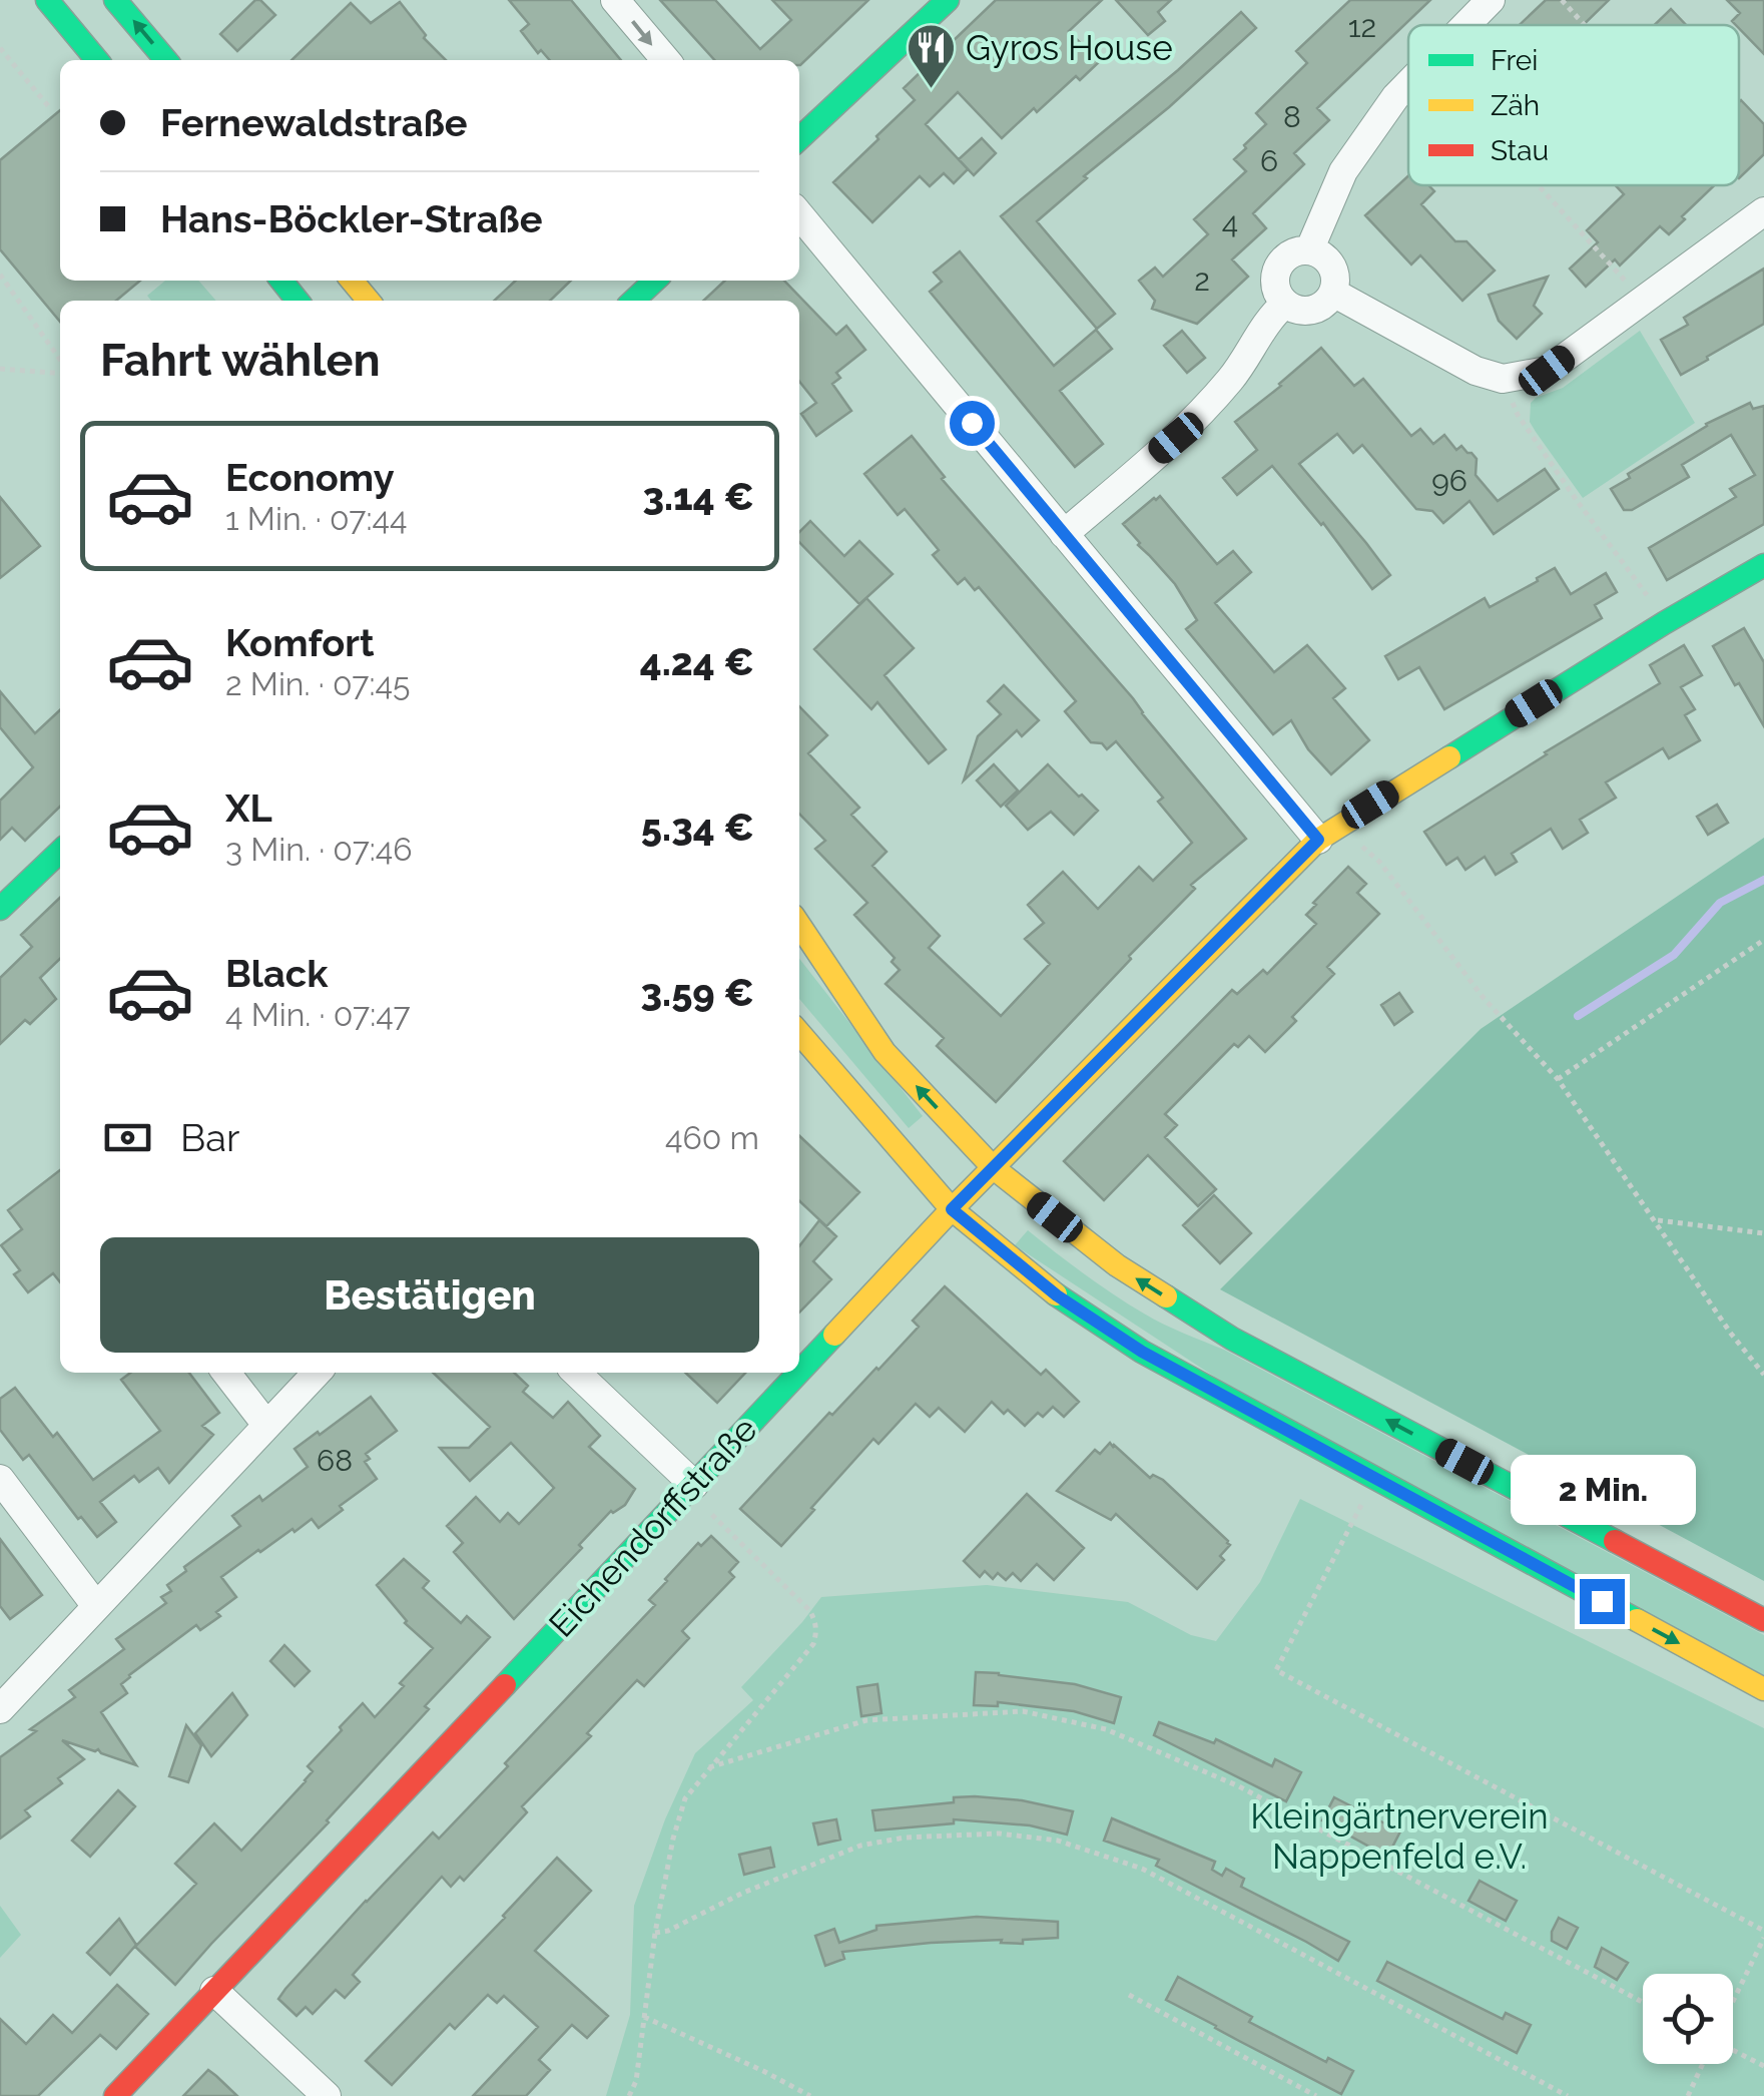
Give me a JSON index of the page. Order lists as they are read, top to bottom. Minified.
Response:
{"streets":{"main road":["Eichendorffstraße"]},"parks":["Kleingärtnerverein Nappenfeld e.V."],"places":{"restaurant":["Gyros House"]},"house_numbers":["12","8","6","4","2","96","68"],"legend":["Frei","Zäh","Stau"],"page":{"banner":["Fernewaldstraße","Hans-Böckler-Straße"],"heading":"Fahrt wählen","list":[{"name":"Economy","note":"1 Min. · 07:44","value":"3.14 €"},{"name":"Komfort","note":"2 Min. · 07:45","value":"4.24 €"},{"name":"XL","note":"3 Min. · 07:46","value":"5.34 €"},{"name":"Black","note":"4 Min. · 07:47","value":"3.59 €"}],"pay":["Bar","460 m"],"buttons":"Bestätigen","bubble":"2 Min."}}
